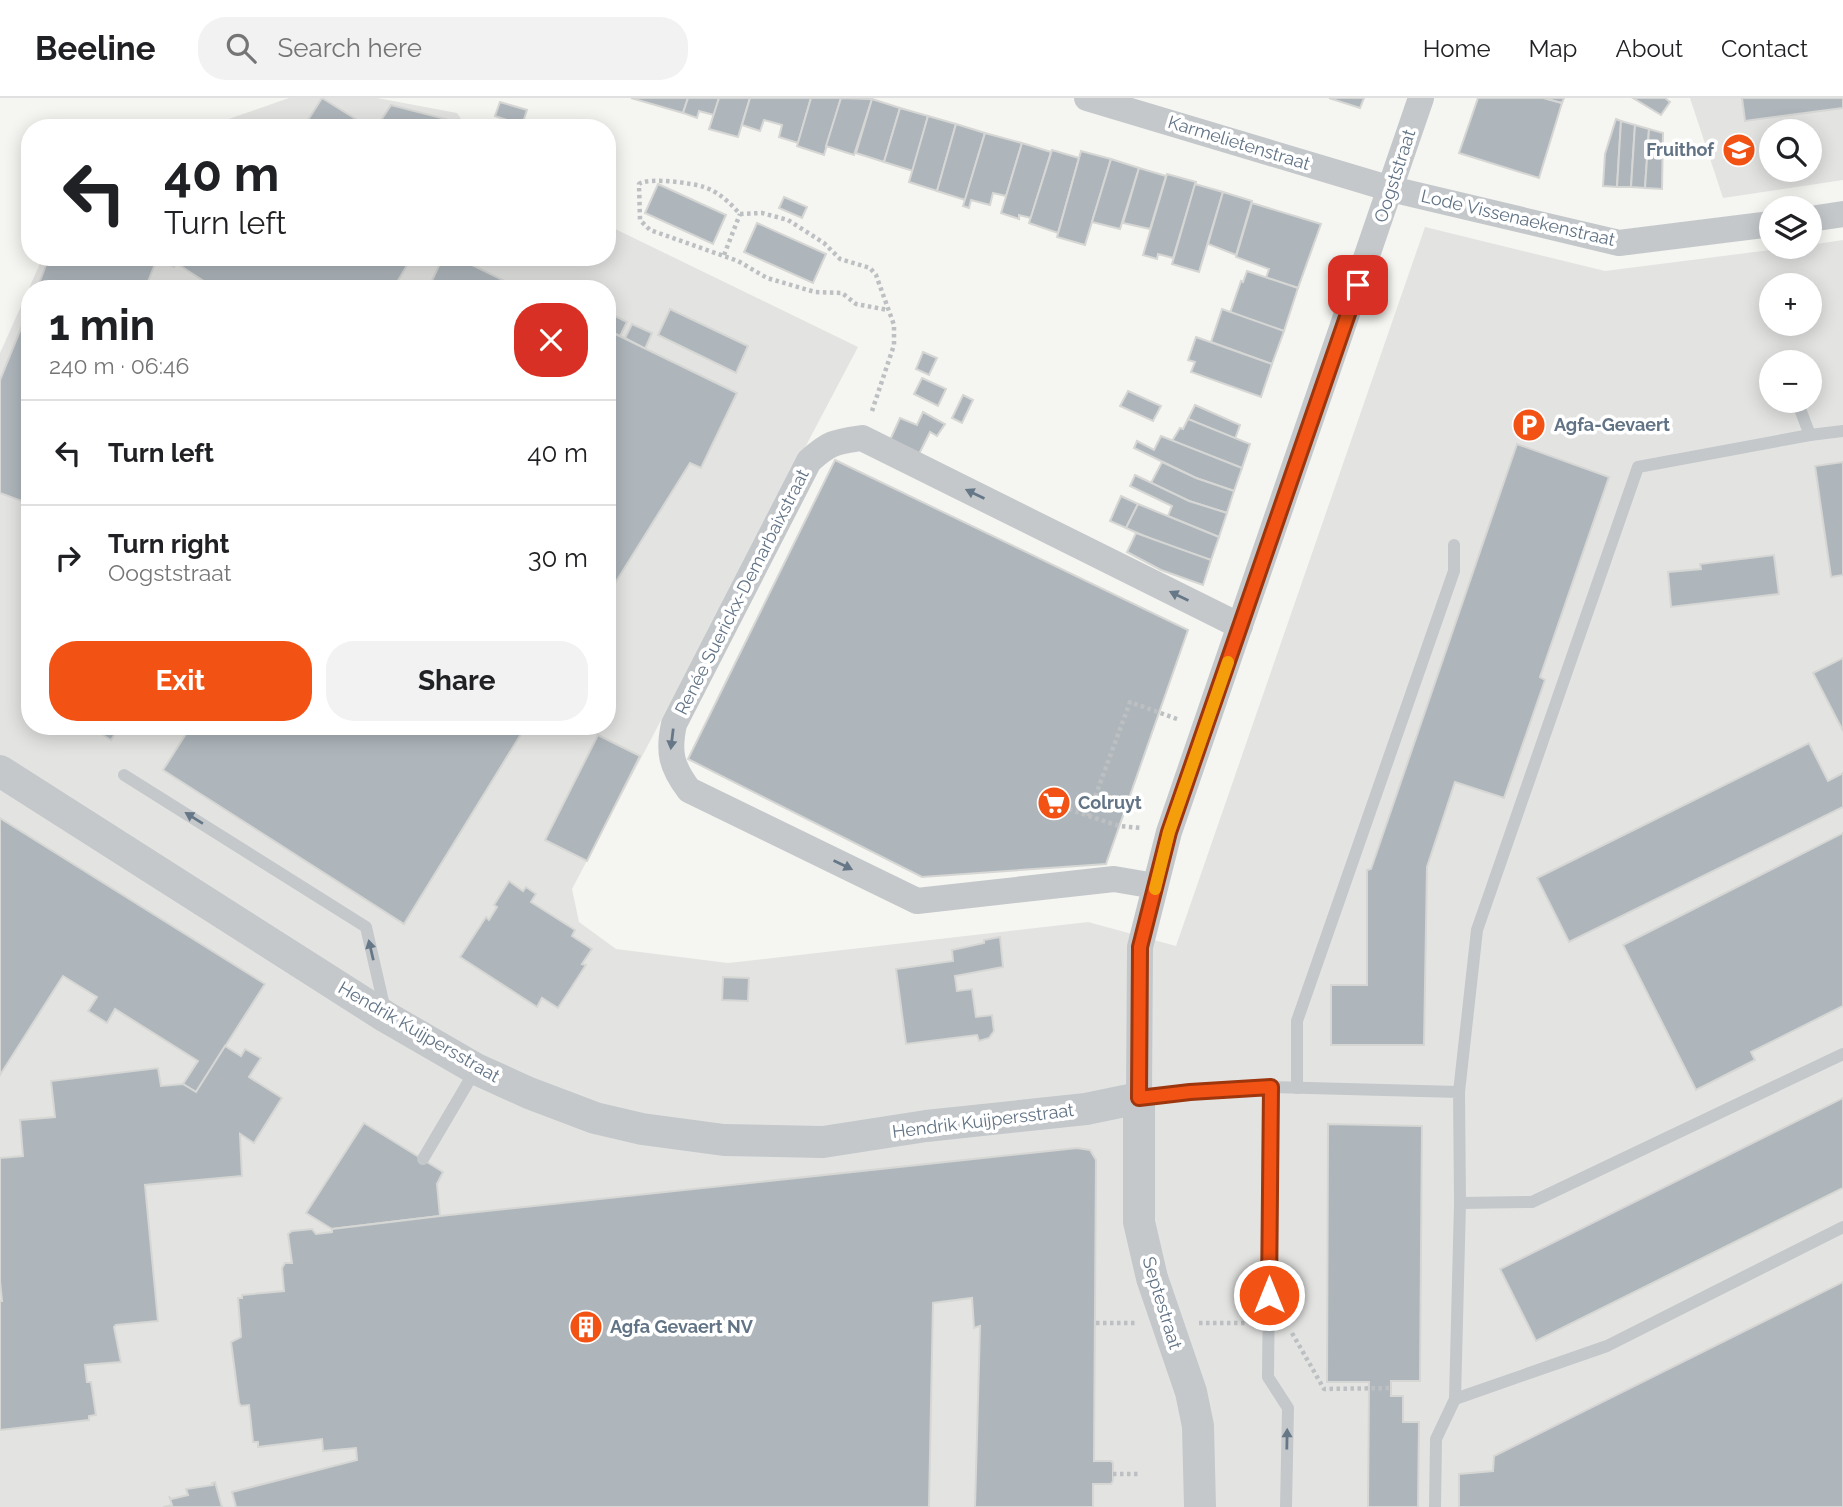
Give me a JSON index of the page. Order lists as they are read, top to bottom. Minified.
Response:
{"streets":{"street":["Karmelietenstraat","Oogststraat","Lode Vissenaekenstraat","Renée Suerickx-Demarbaixstraat","Hendrik Kuijpersstraat","Septestraat"]},"crossings":[["Karmelietenstraat","Oogststraat"],["Karmelietenstraat","Lode Vissenaekenstraat"],["Oogststraat","Lode Vissenaekenstraat"],["Oogststraat","Renée Suerickx-Demarbaixstraat"],["Oogststraat","Hendrik Kuijpersstraat"],["Oogststraat","Septestraat"],["Hendrik Kuijpersstraat","Septestraat"]],"places":{"school or university":["Fruithof"],"parking":["Agfa-Gevaert"],"supermarket":["Colruyt"],"building":["Agfa Gevaert NV"]},"page":{"header":"Beeline","search":"Search here","nav":["Home","Map","About","Contact"],"map_buttons":["+","−"],"turn":["40 m","Turn left"],"heading":["1 min","240 m · 06:46"],"list":[{"name":"Turn left","value":"40 m"},{"name":"Turn right","note":"Oogststraat","value":"30 m"}],"buttons":["Exit","Share"]}}
